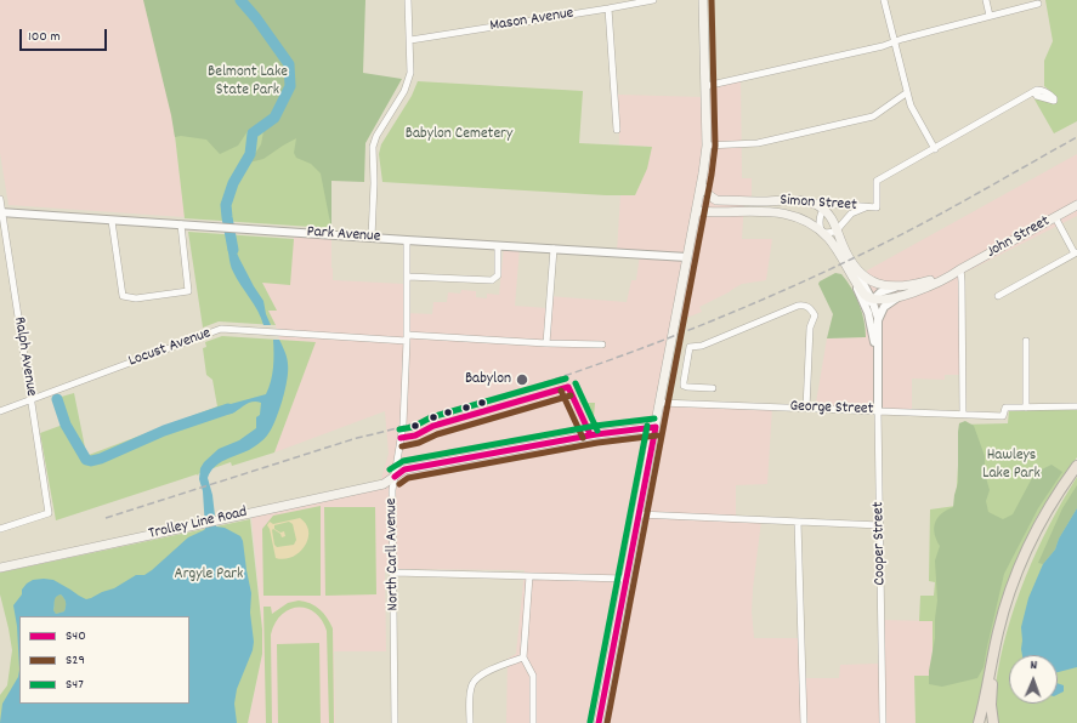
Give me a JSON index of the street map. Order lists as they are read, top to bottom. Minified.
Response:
{"streets":{"main road":["Simon Street","John Street","Trolley Line Road","Cooper Street"],"street":["Mason Avenue","Park Avenue","Locust Avenue","Ralph Avenue","George Street","North Carll Avenue"]},"crossings":[["Simon Street","Cooper Street"],["Park Avenue","Ralph Avenue"],["Park Avenue","North Carll Avenue"],["John Street","Cooper Street"],["Locust Avenue","Ralph Avenue"],["Locust Avenue","North Carll Avenue"],["George Street","Cooper Street"],["Trolley Line Road","North Carll Avenue"]],"parks":["Belmont Lake State Park","Babylon Cemetery","Hawleys Lake Park","Argyle Park"],"places":["Babylon"],"lines":["transit line S29","transit line S47","transit line S40"],"legend":["S40","S29","S47"],"scale_bar":"100 m","north":"top"}
